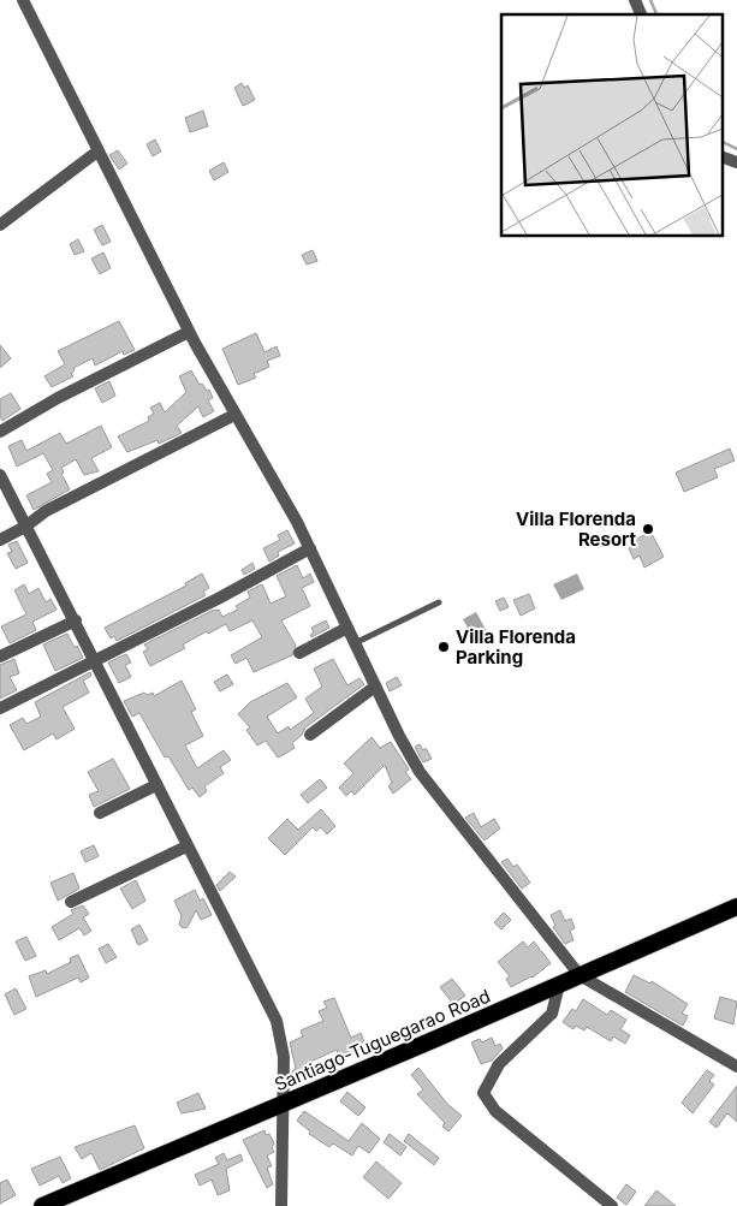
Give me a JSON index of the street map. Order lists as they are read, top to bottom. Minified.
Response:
{"streets":{"highway":["Santiago-Tuguegarao Road"]},"places":["Villa Florenda Resort","Villa Florenda Parking"]}
